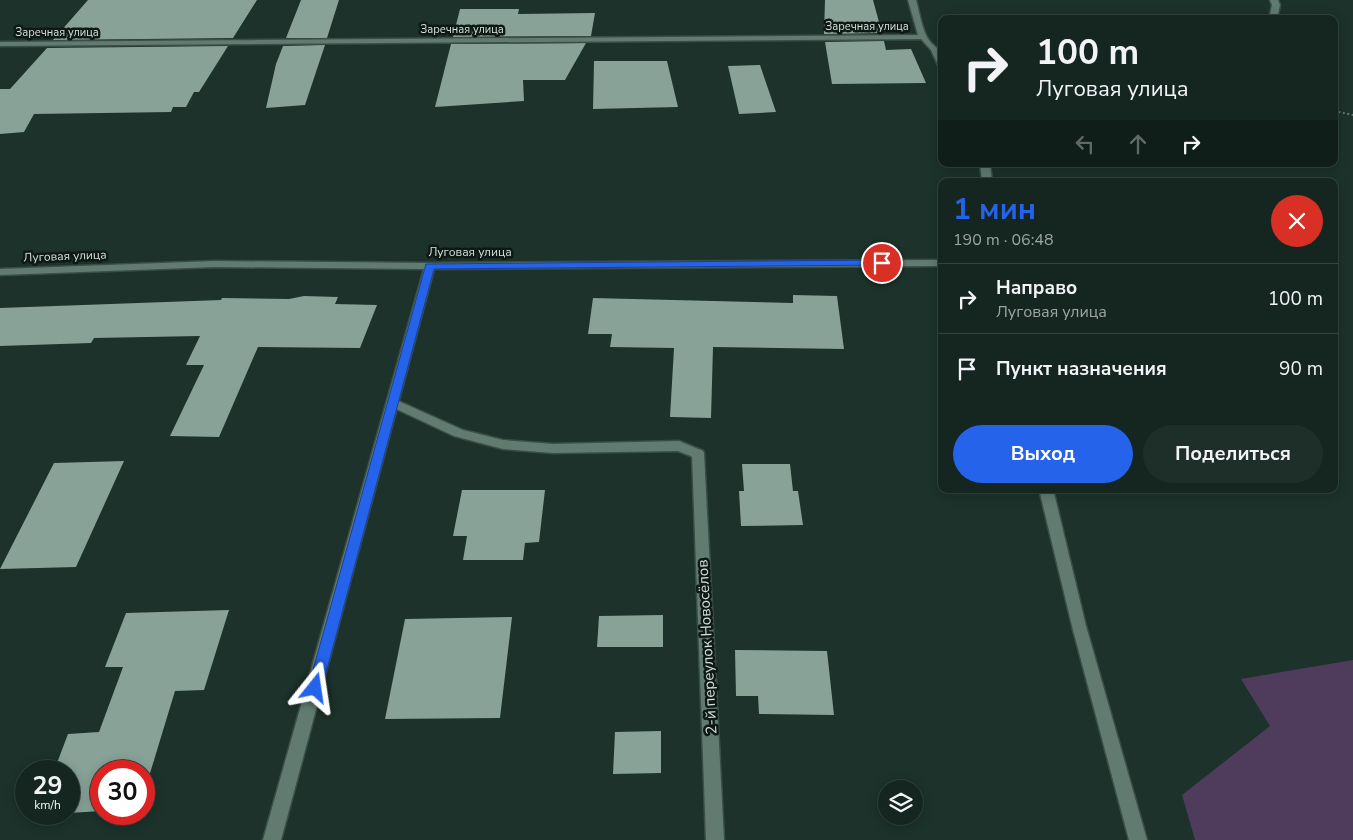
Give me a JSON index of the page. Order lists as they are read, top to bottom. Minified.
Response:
{"streets":{"street":["Заречная улица","Луговая улица","2-й переулок Новосёлов"]},"page":{"turn":["100 m","Луговая улица"],"heading":["1 мин","190 m · 06:48"],"list":[{"name":"Направо","note":"Луговая улица","value":"100 m"},{"name":"Пункт назначения","value":"90 m"}],"buttons":["Выход","Поделиться"],"speed":"29 km/h","limit":"30"}}
